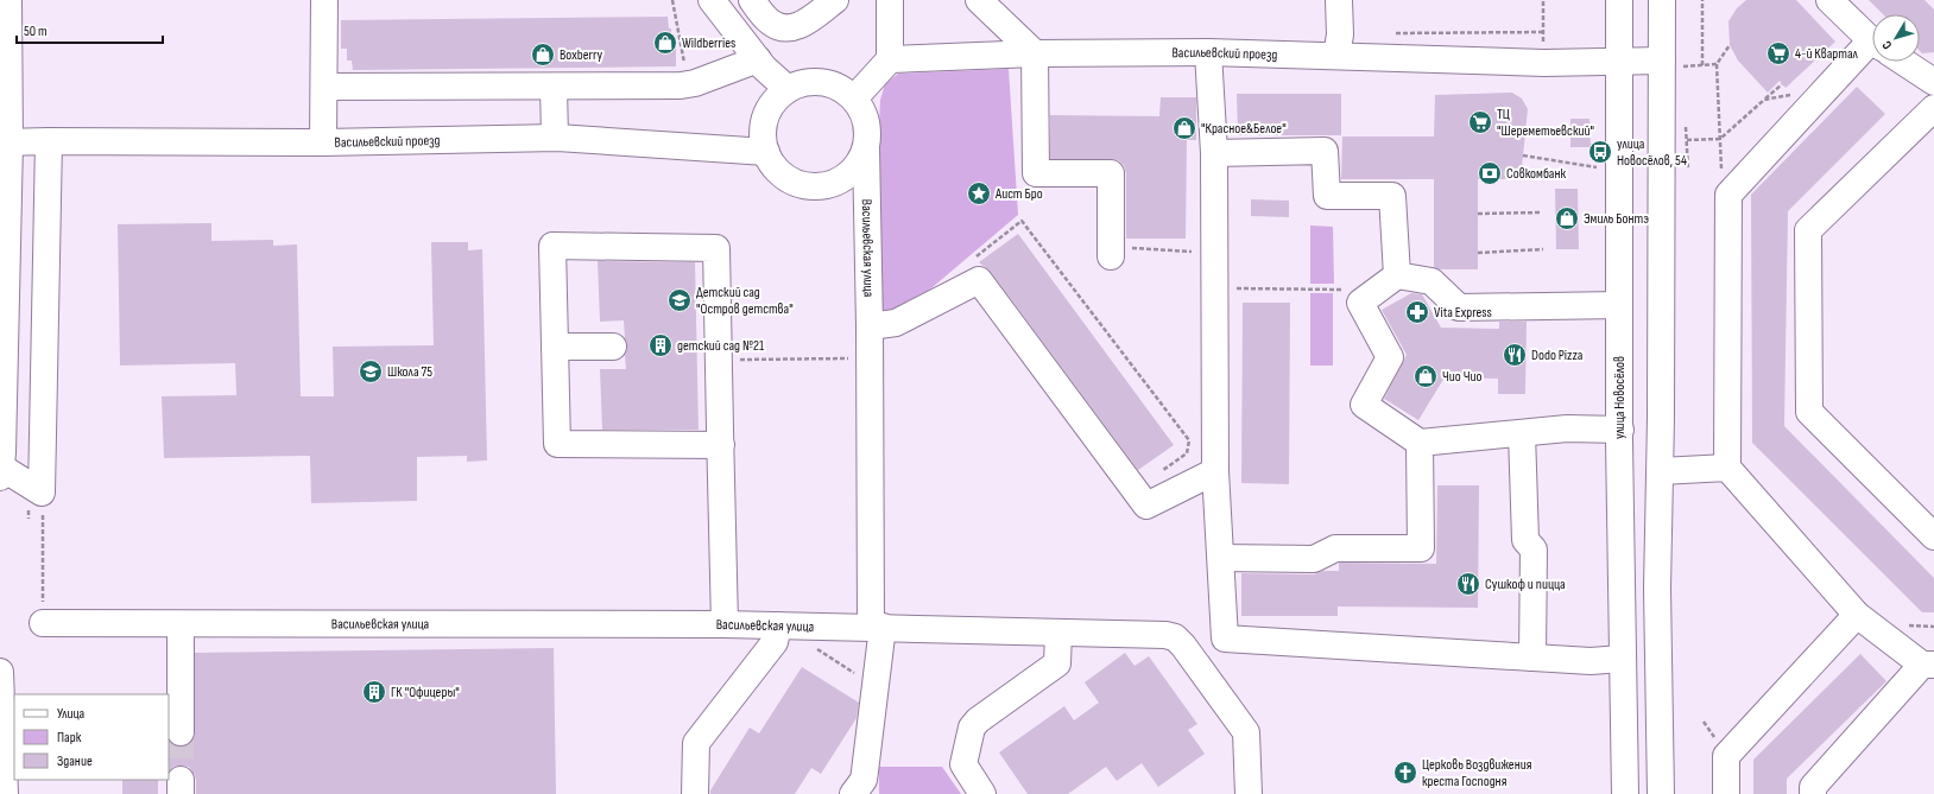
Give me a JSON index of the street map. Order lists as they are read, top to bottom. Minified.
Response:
{"streets":{"street":["Васильевский проезд","Васильевская улица","улица Новосёлов"]},"crossings":[["Васильевский проезд","Васильевская улица"],["Васильевский проезд","улица Новосёлов"]],"places":{"shop":["Wildberries","Boxberry","\"Красное&Белое\"","Эмиль Бонтэ","Чио Чио"],"supermarket":["4-й Квартал","ТЦ \"Шереметьевский\""],"bus stop":["улица Новосёлов, 54"],"bank":["Совкомбанк"],"place":["Аист Бро"],"school or university":["Детский сад \"Остров детства\"","Школа 75"],"pharmacy":["Vita Express"],"building":["детский сад №21","ГК \"Офицеры\""],"restaurant":["Dodo Pizza","Сушкоф и пицца"],"church":["Церковь Воздвижения креста Господня"]},"legend":["Улица","Парк","Здание"],"scale_bar":"50 m","north":"bottom left"}
